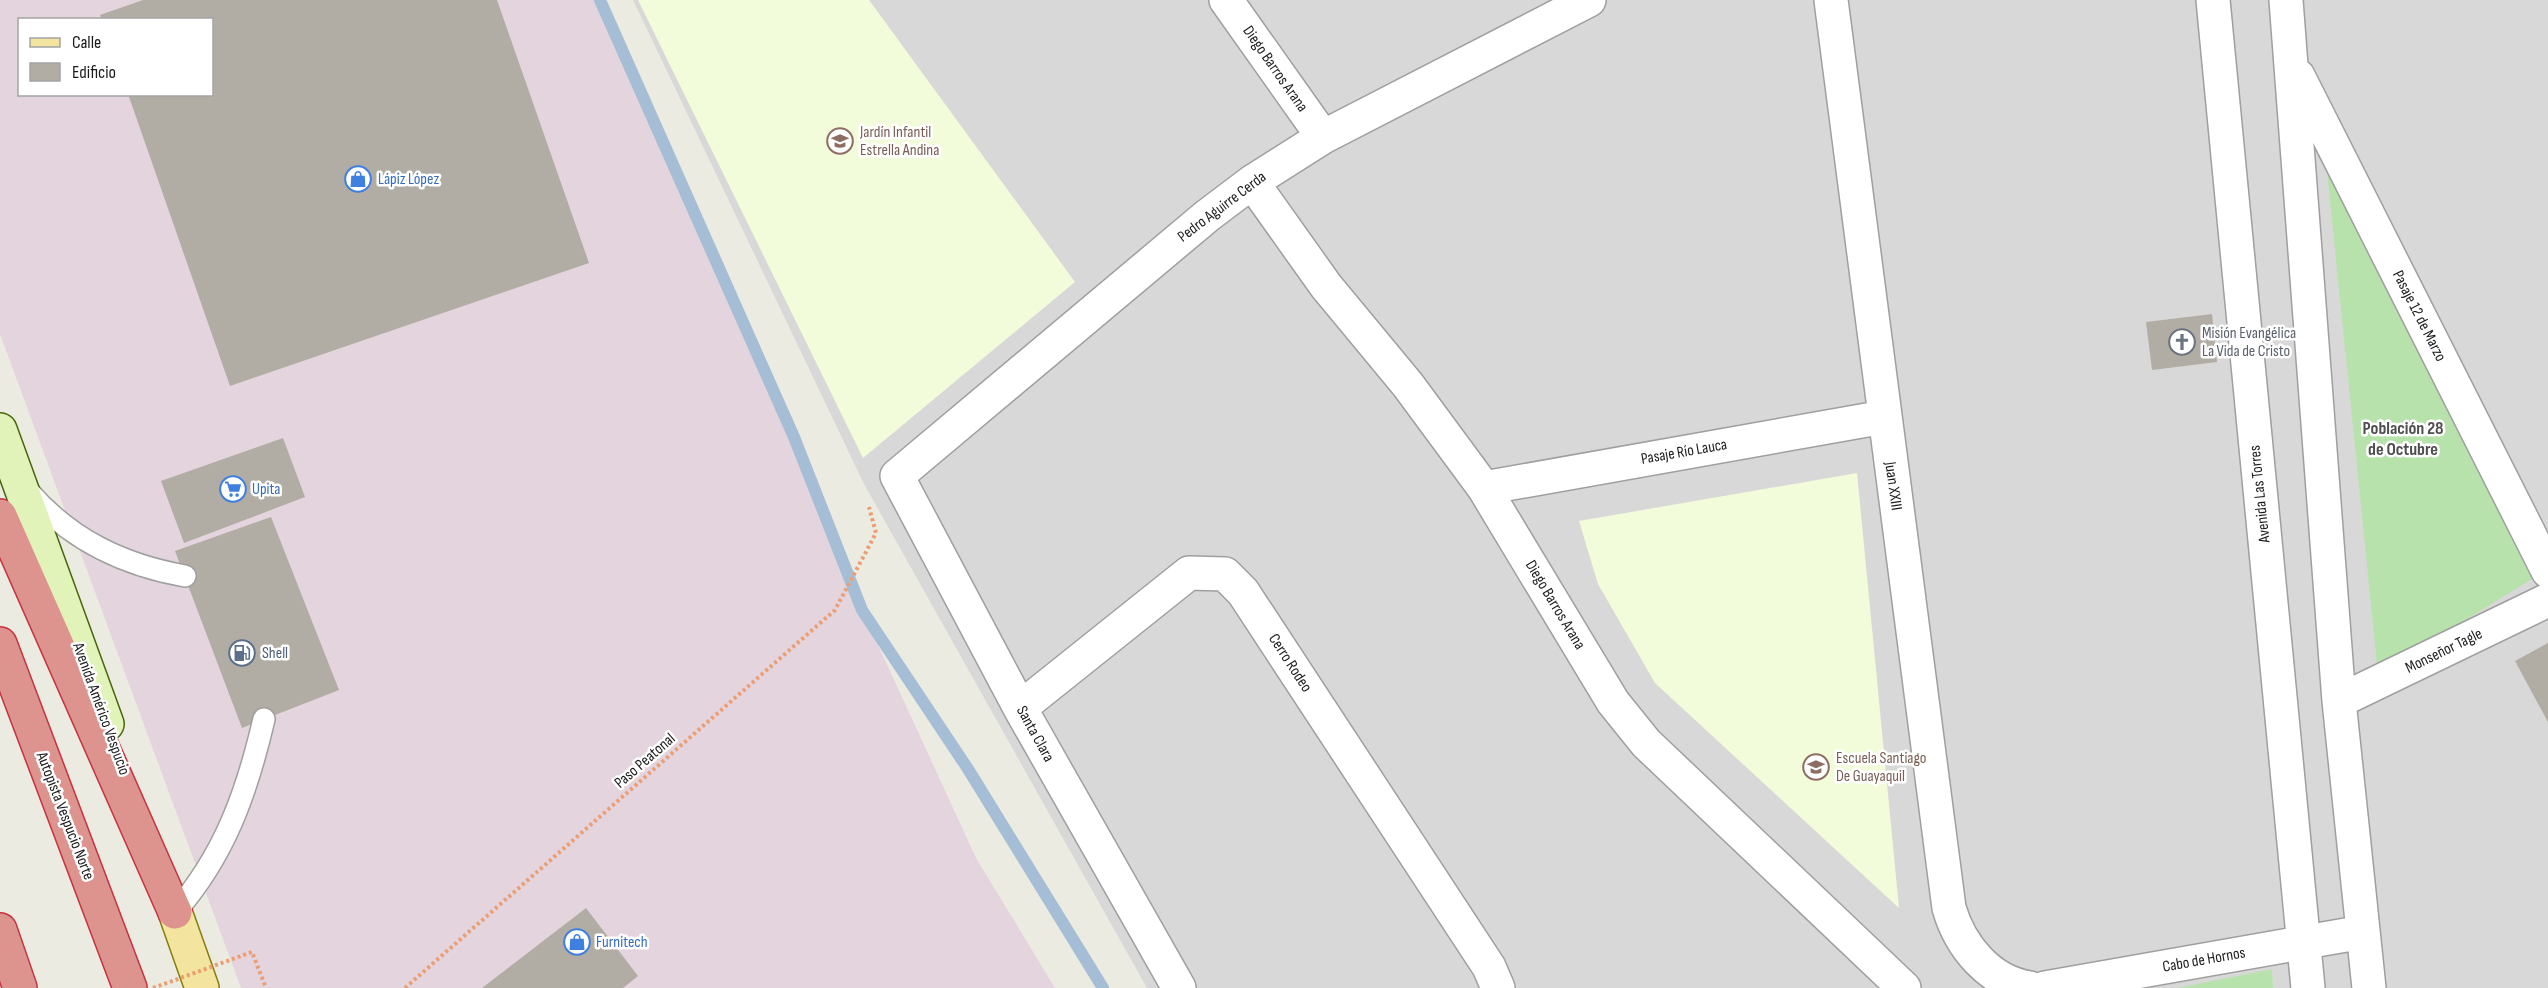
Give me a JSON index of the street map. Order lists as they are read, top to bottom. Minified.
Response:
{"streets":{"highway":["Autopista Vespucio Norte"],"main road":["Avenida Américo Vespucio"],"street":["Diego Barros Arana","Pedro Aguirre Cerda","Pasaje 12 de Marzo","Pasaje Río Lauca","Juan XXIII","Avenida Las Torres","Monseñor Tagle","Cerro Rodeo","Santa Clara","Cabo de Hornos"],"path":["Paso Peatonal"]},"crossings":[["Diego Barros Arana","Pedro Aguirre Cerda"],["Diego Barros Arana","Pasaje Río Lauca"],["Pedro Aguirre Cerda","Santa Clara"],["Pasaje Río Lauca","Juan XXIII"],["Avenida Las Torres","Cabo de Hornos"],["Cerro Rodeo","Santa Clara"]],"districts":["Población 28 de Octubre"],"places":{"school or university":["Jardín Infantil Estrella Andina","Escuela Santiago De Guayaquil"],"shop":["Lápiz López","Furnitech"],"church":["Misión Evangélica La Vida de Cristo"],"supermarket":["Upita"],"fuel station":["Shell"]},"legend":["Calle","Edificio"]}
